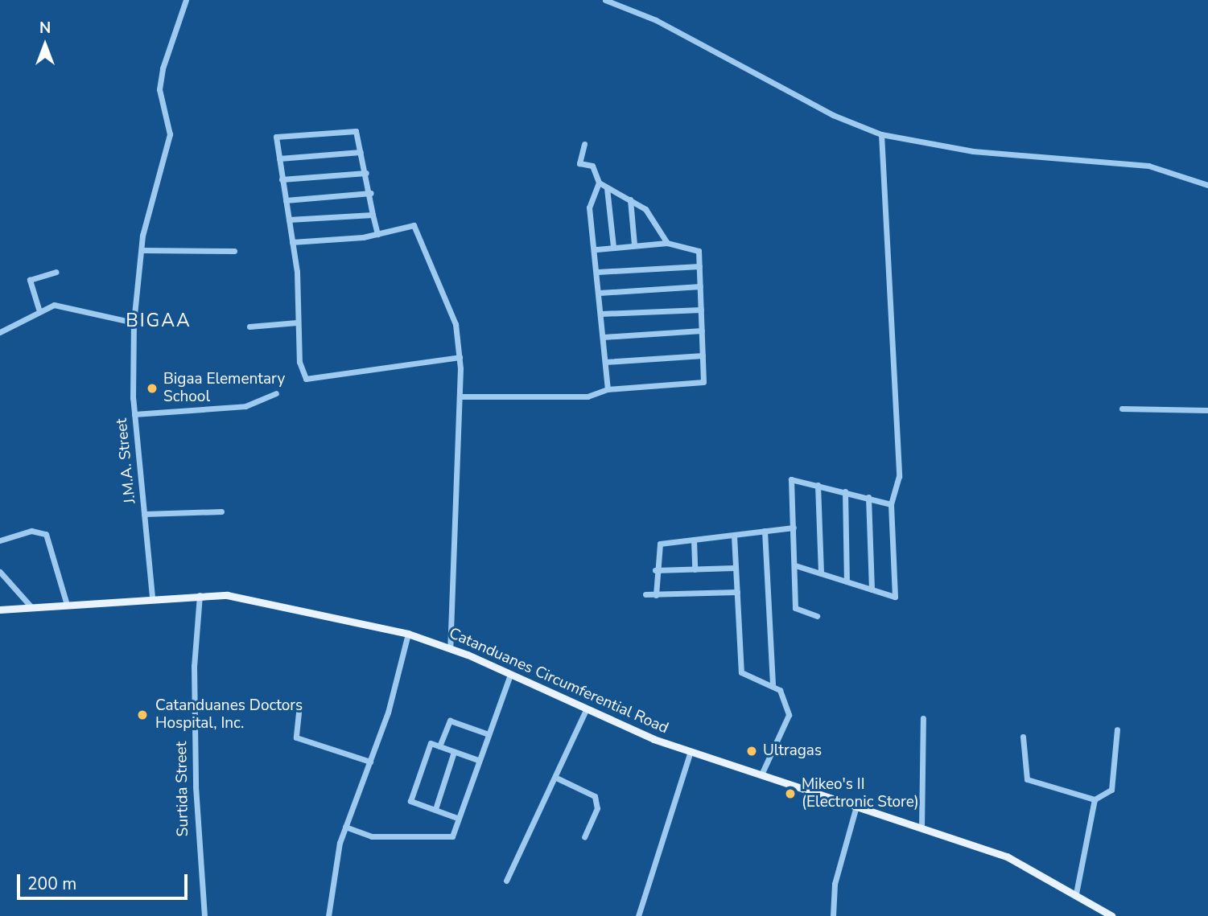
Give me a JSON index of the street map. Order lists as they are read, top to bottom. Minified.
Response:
{"streets":{"main road":["Catanduanes Circumferential Road"],"street":["J.M.A. Street","Surtida Street"]},"crossings":[["J.M.A. Street","Catanduanes Circumferential Road"],["Catanduanes Circumferential Road","Surtida Street"]],"districts":["BIGAA"],"places":["Bigaa Elementary School","Catanduanes Doctors Hospital, Inc.","Ultragas","Mikeo's II (Electronic Store)"],"scale_bar":"200 m","north":"top"}
